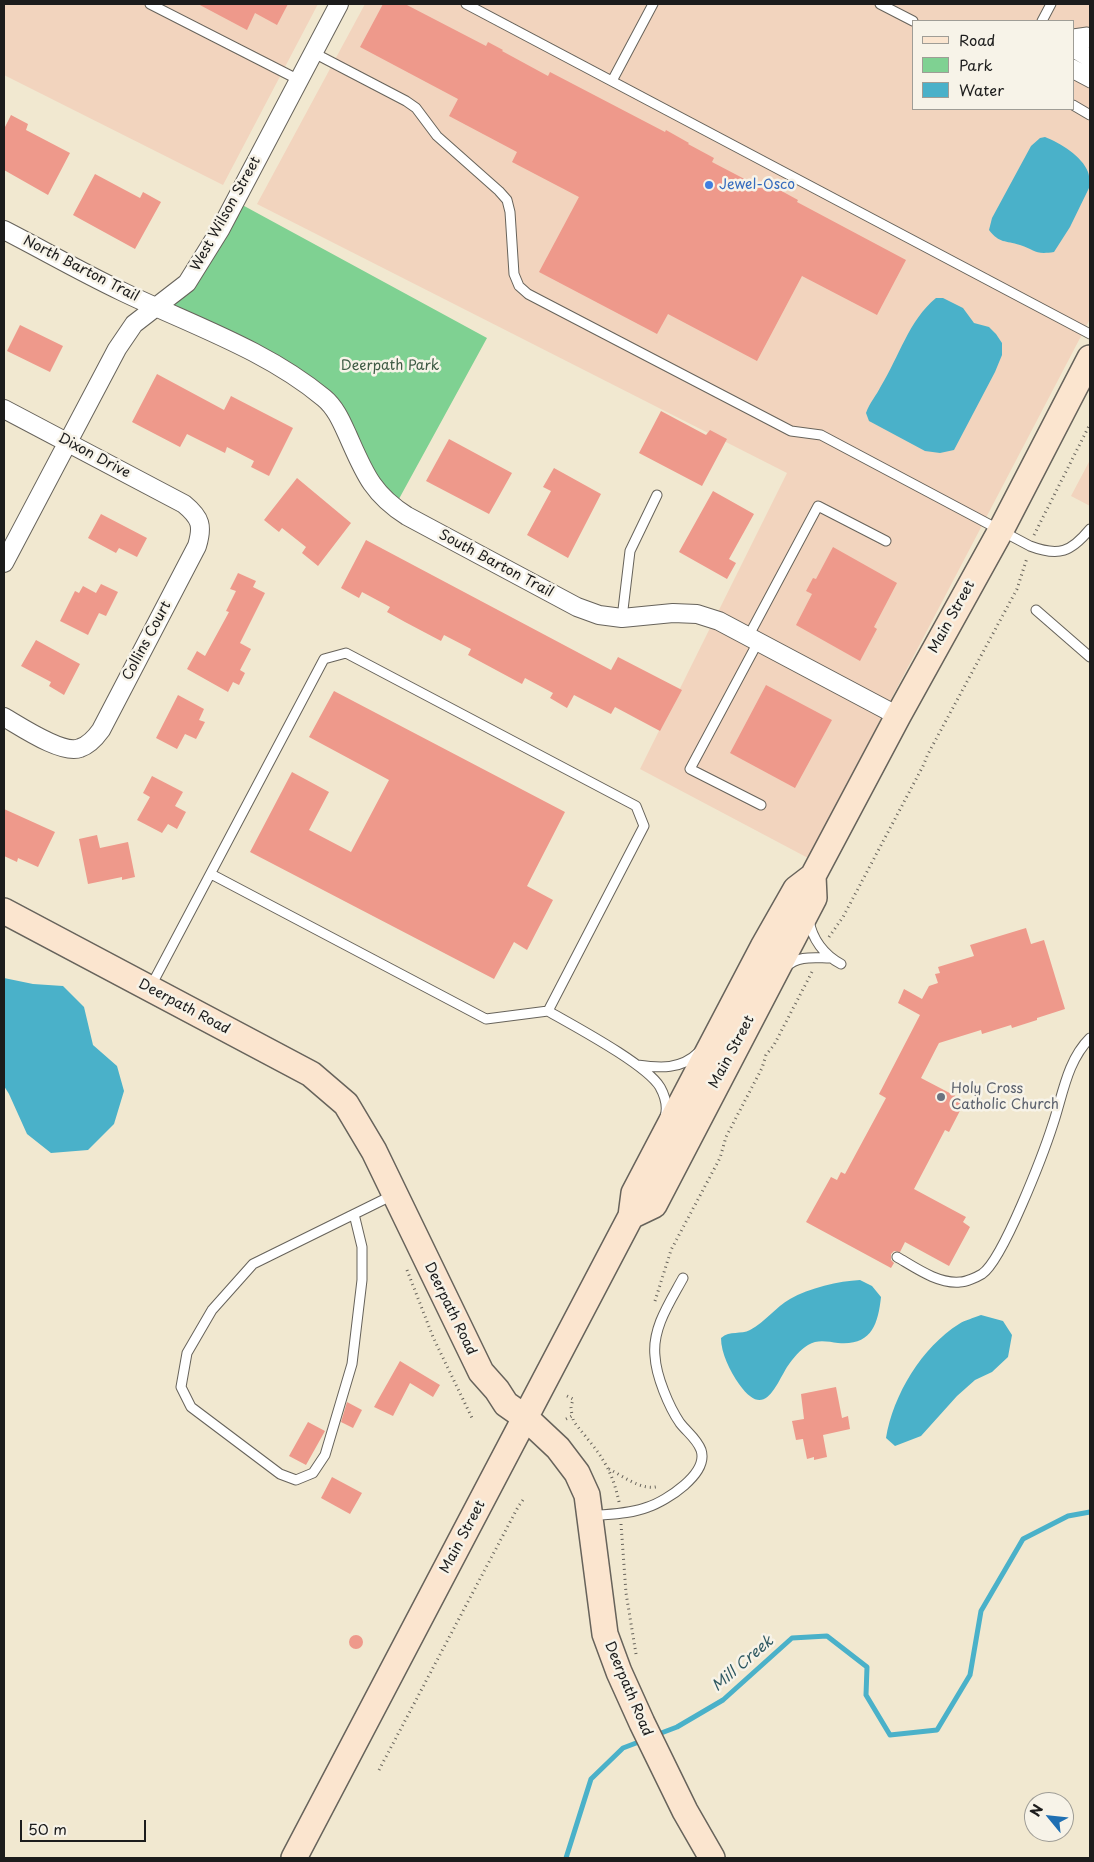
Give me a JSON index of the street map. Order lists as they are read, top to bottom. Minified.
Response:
{"streets":{"main road":["Main Street","Deerpath Road"],"street":["West Wilson Street","North Barton Trail","Dixon Drive","South Barton Trail","Collins Court"]},"crossings":[["West Wilson Street","North Barton Trail"],["West Wilson Street","Dixon Drive"],["West Wilson Street","South Barton Trail"],["North Barton Trail","South Barton Trail"],["Dixon Drive","Collins Court"],["South Barton Trail","Main Street"],["Main Street","Deerpath Road"]],"water":["Mill Creek"],"parks":["Deerpath Park"],"places":["Jewel-Osco","Holy Cross Catholic Church"],"legend":["Road","Park","Water"],"scale_bar":"50 m","north":"top left"}
